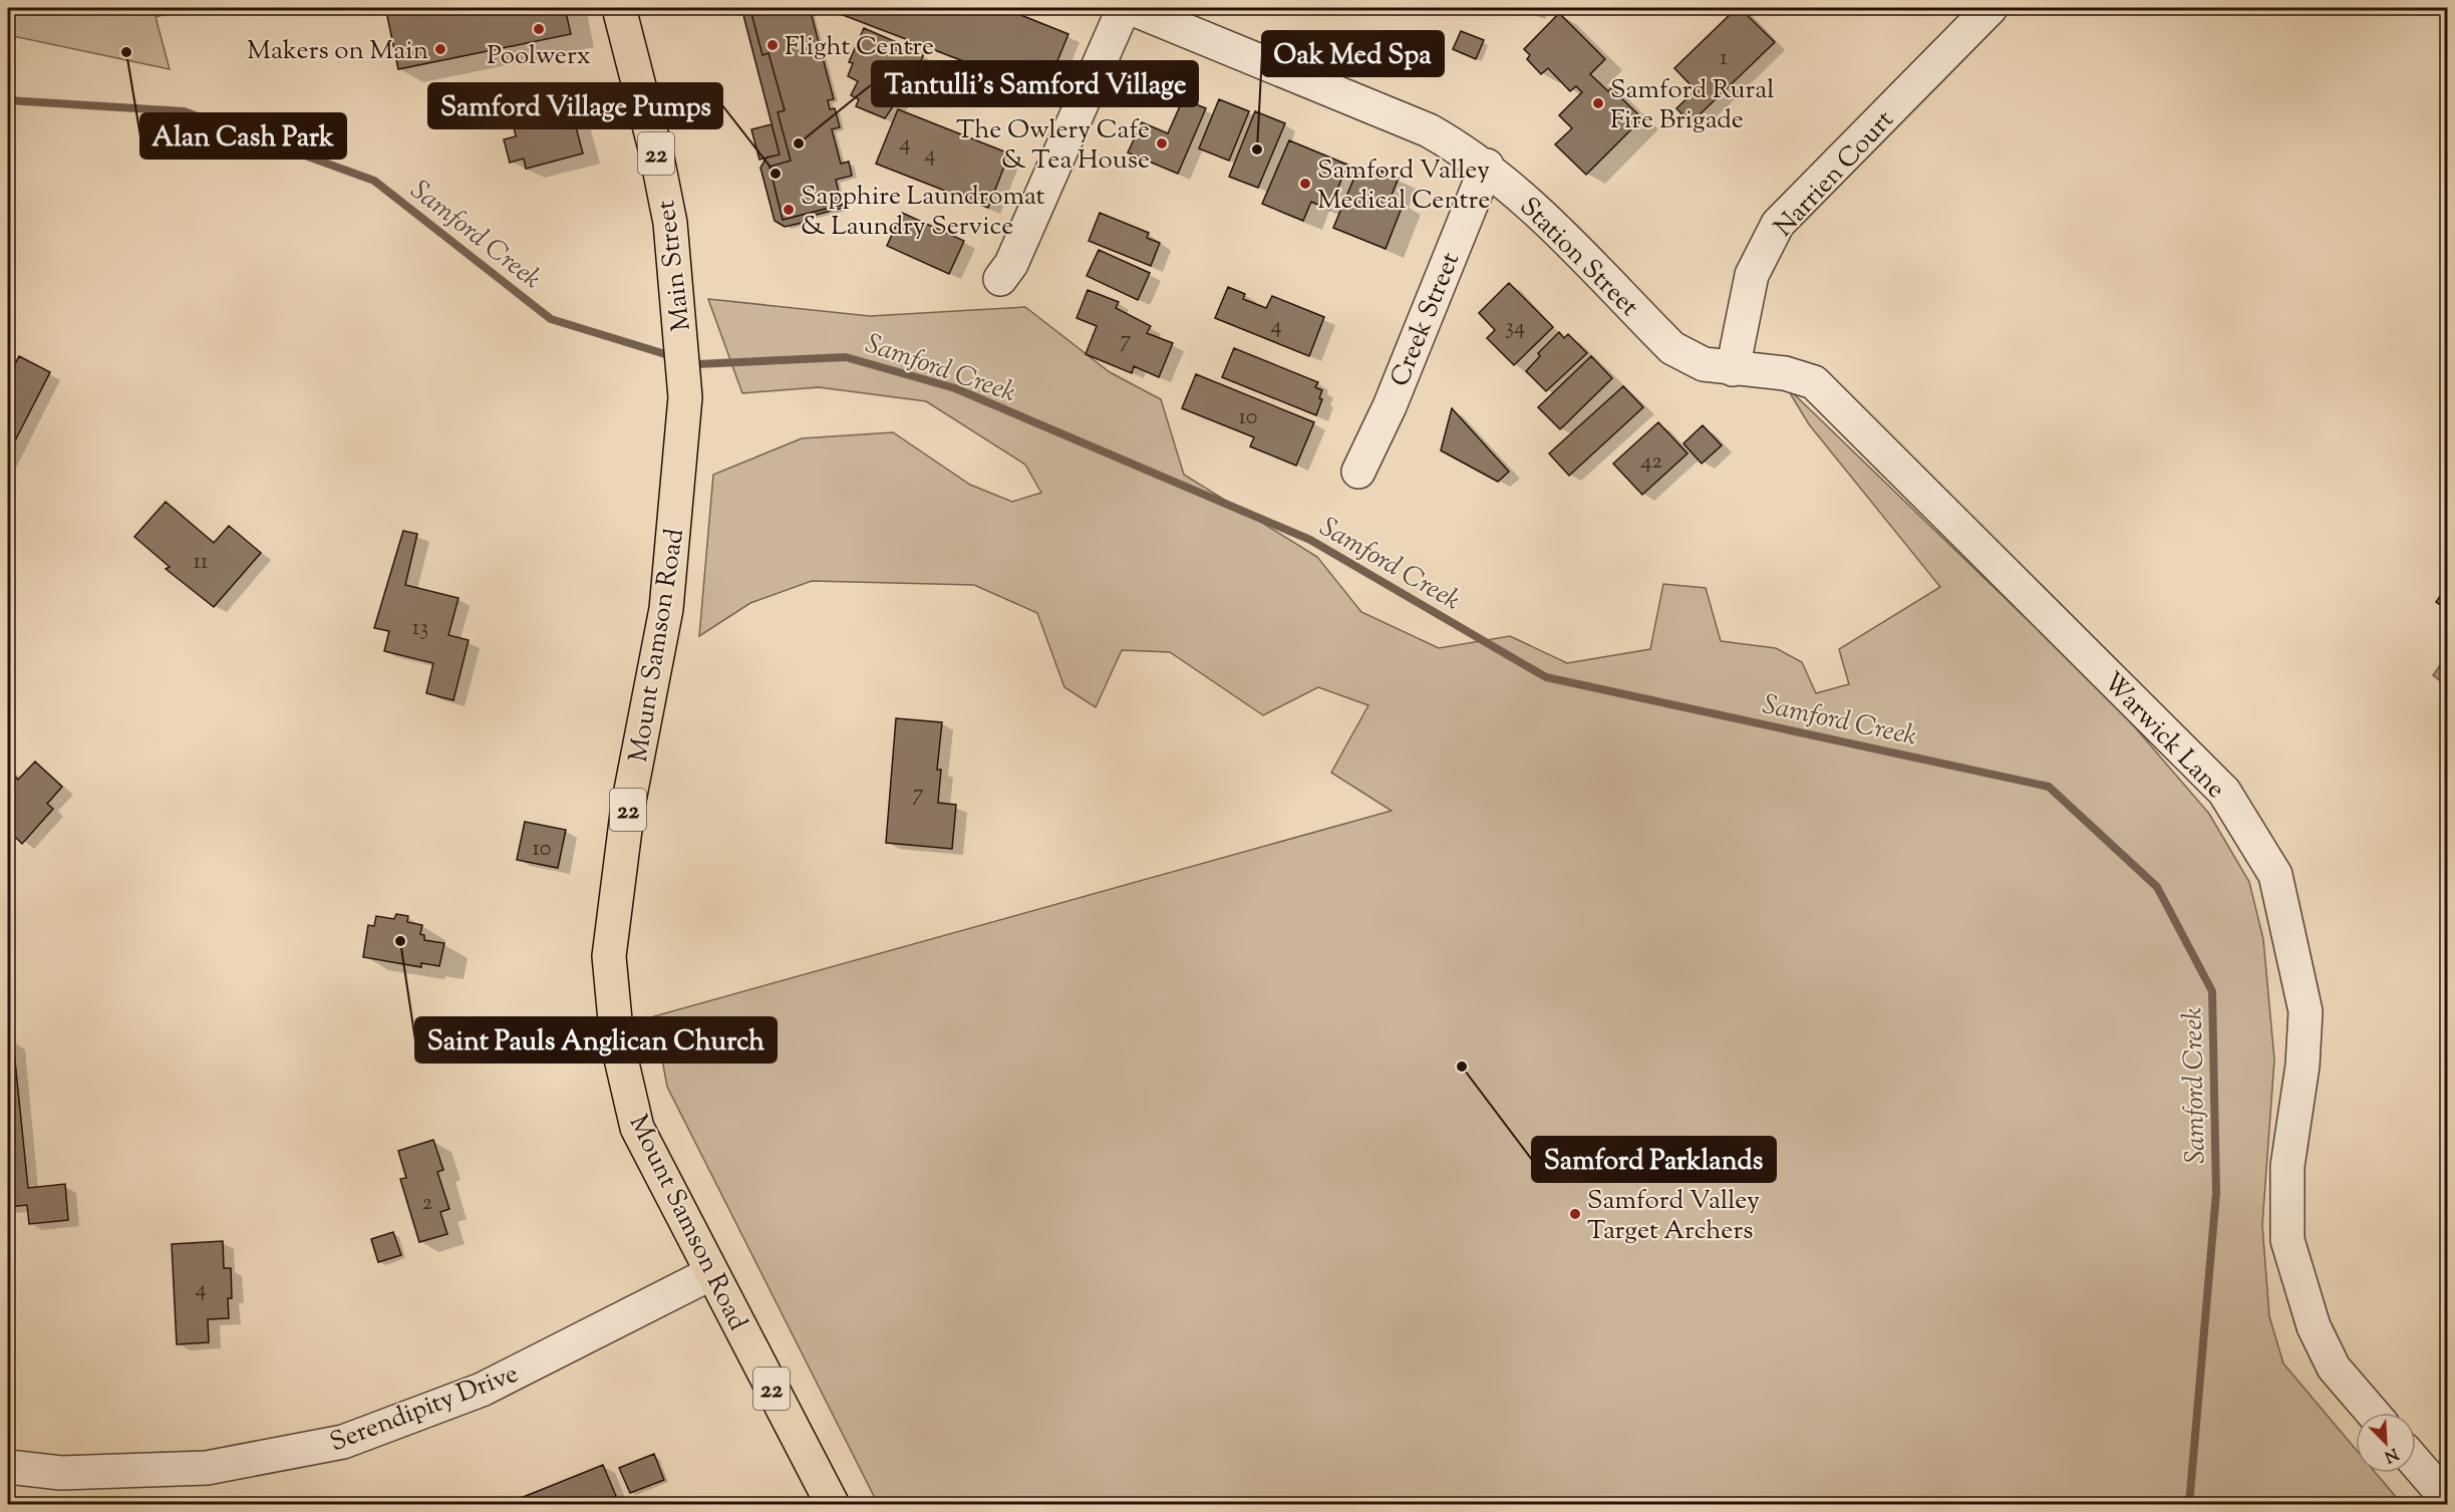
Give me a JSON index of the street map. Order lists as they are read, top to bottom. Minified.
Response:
{"streets":{"main road":["22","Main Street","Mount Samson Road"],"street":["Narrien Court","Station Street","Creek Street","Warwick Lane","Serendipity Drive"]},"crossings":[["Narrien Court","Station Street"],["Narrien Court","Warwick Lane"],["Station Street","Creek Street"],["Station Street","Warwick Lane"],["Main Street","Mount Samson Road"],["Mount Samson Road","Serendipity Drive"]],"water":["Samford Creek"],"places":["Poolwerx","Flight Centre","Makers on Main","Alan Cash Park","Samford Rural Fire Brigade","Tantulli’s Samford Village","The Owlery Cafe & Tea House","Oak Med Spa","Samford Village Pumps","Samford Valley Medical Centre","Sapphire Laundromat & Laundry Service","Saint Pauls Anglican Church","Samford Parklands","Samford Valley Target Archers"],"house_numbers":["1","4","4","4","34","7","10","42","11","13","7","10","2","4"],"north":"bottom right"}
